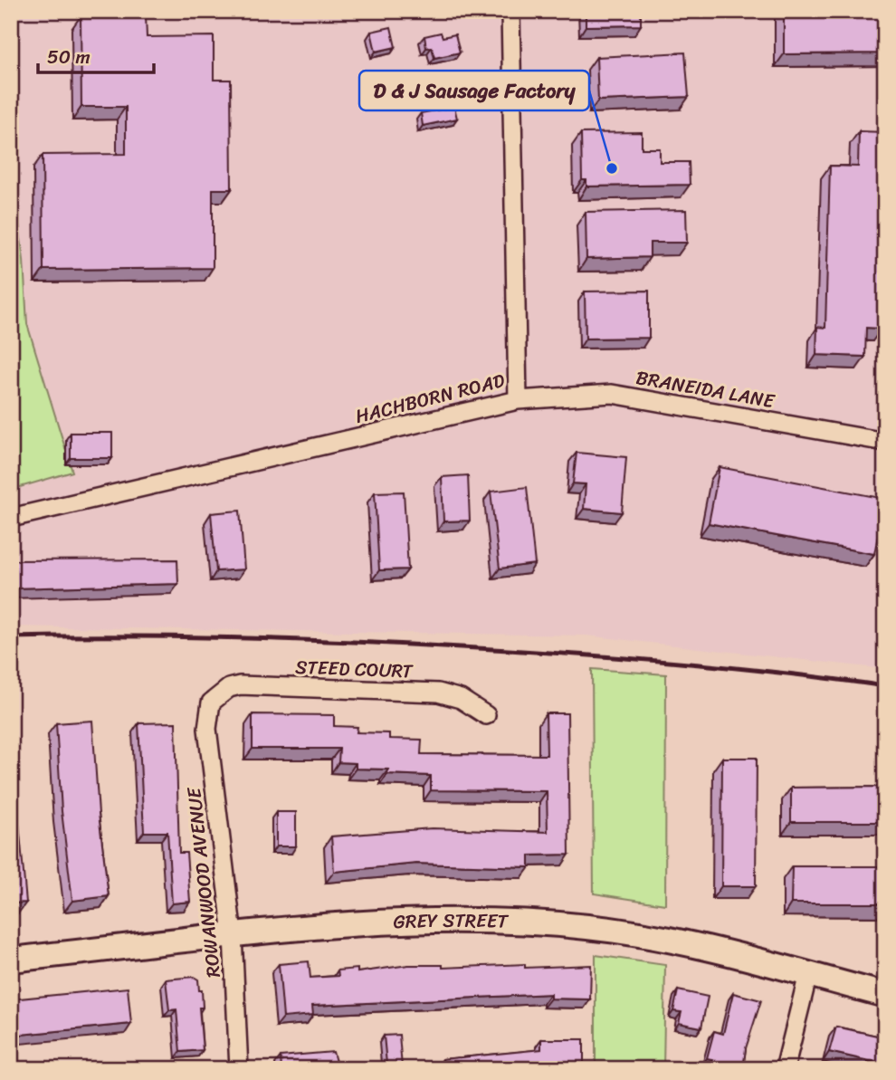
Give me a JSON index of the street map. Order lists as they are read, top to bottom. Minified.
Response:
{"streets":{"street":["BRANEIDA LANE","HACHBORN ROAD","STEED COURT","ROWANWOOD AVENUE","GREY STREET"]},"crossings":[["BRANEIDA LANE","HACHBORN ROAD"],["STEED COURT","ROWANWOOD AVENUE"],["ROWANWOOD AVENUE","GREY STREET"]],"places":["D & J Sausage Factory"],"scale_bar":"50 m"}
